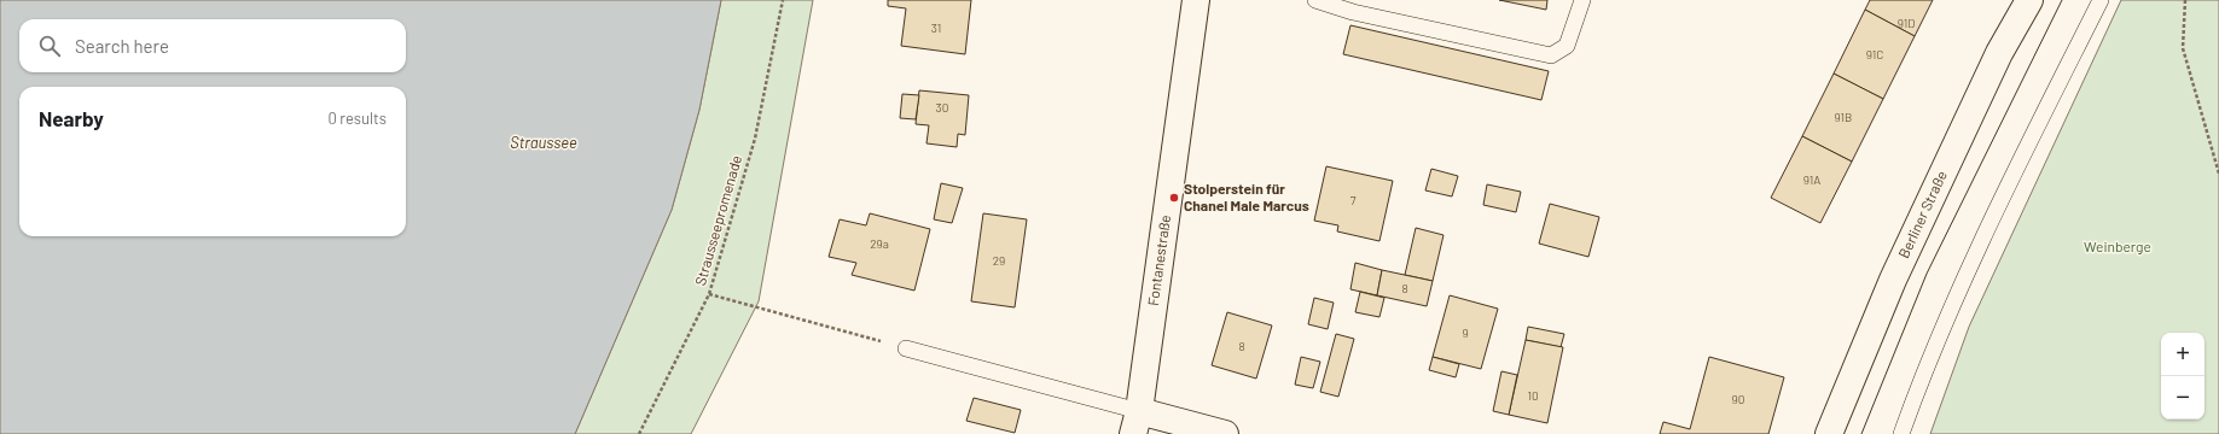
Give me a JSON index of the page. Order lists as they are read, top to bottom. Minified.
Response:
{"streets":{"street":["Berliner Straße","Fontanestraße"],"path":["Strausseepromenade"]},"water":["Straussee"],"parks":["Weinberge"],"places":["Stolperstein für Chanel Male Marcus"],"house_numbers":["91D","31","91C","30","91B","91A","7","29a","29","8","9","8","10","90"],"page":{"search":"Search here","heading":["Nearby","0 results"],"map_buttons":["+","−"]}}
